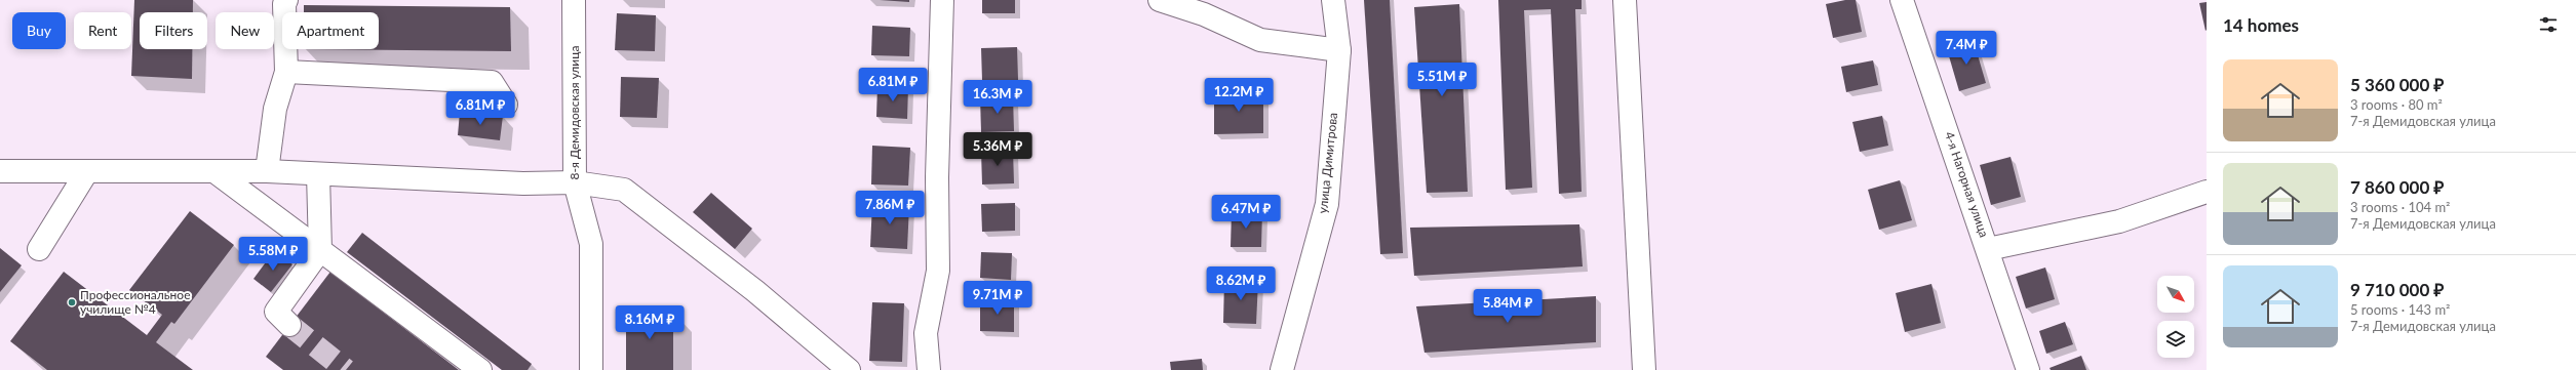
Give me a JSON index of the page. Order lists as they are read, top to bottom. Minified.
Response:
{"streets":{"street":["8-я Демидовская улица","улица Димитрова","4-я Нагорная улица"]},"places":["Профессиональное училище №4"],"north":"bottom right","page":{"heading":"14 homes","chip":["Buy","Rent","Filters","New","Apartment"],"price":["7.4M ₽","5.51M ₽","6.81M ₽","12.2M ₽","16.3M ₽","6.81M ₽","5.36M ₽","7.86M ₽","6.47M ₽","5.58M ₽","8.62M ₽","9.71M ₽","5.84M ₽","8.16M ₽"],"list":[{"name":"5 360 000 ₽","note":"3 rooms · 80 m² · 7-я Демидовская улица"},{"name":"7 860 000 ₽","note":"3 rooms · 104 m² · 7-я Демидовская улица"},{"name":"9 710 000 ₽","note":"5 rooms · 143 m² · 7-я Демидовская улица"}]}}
